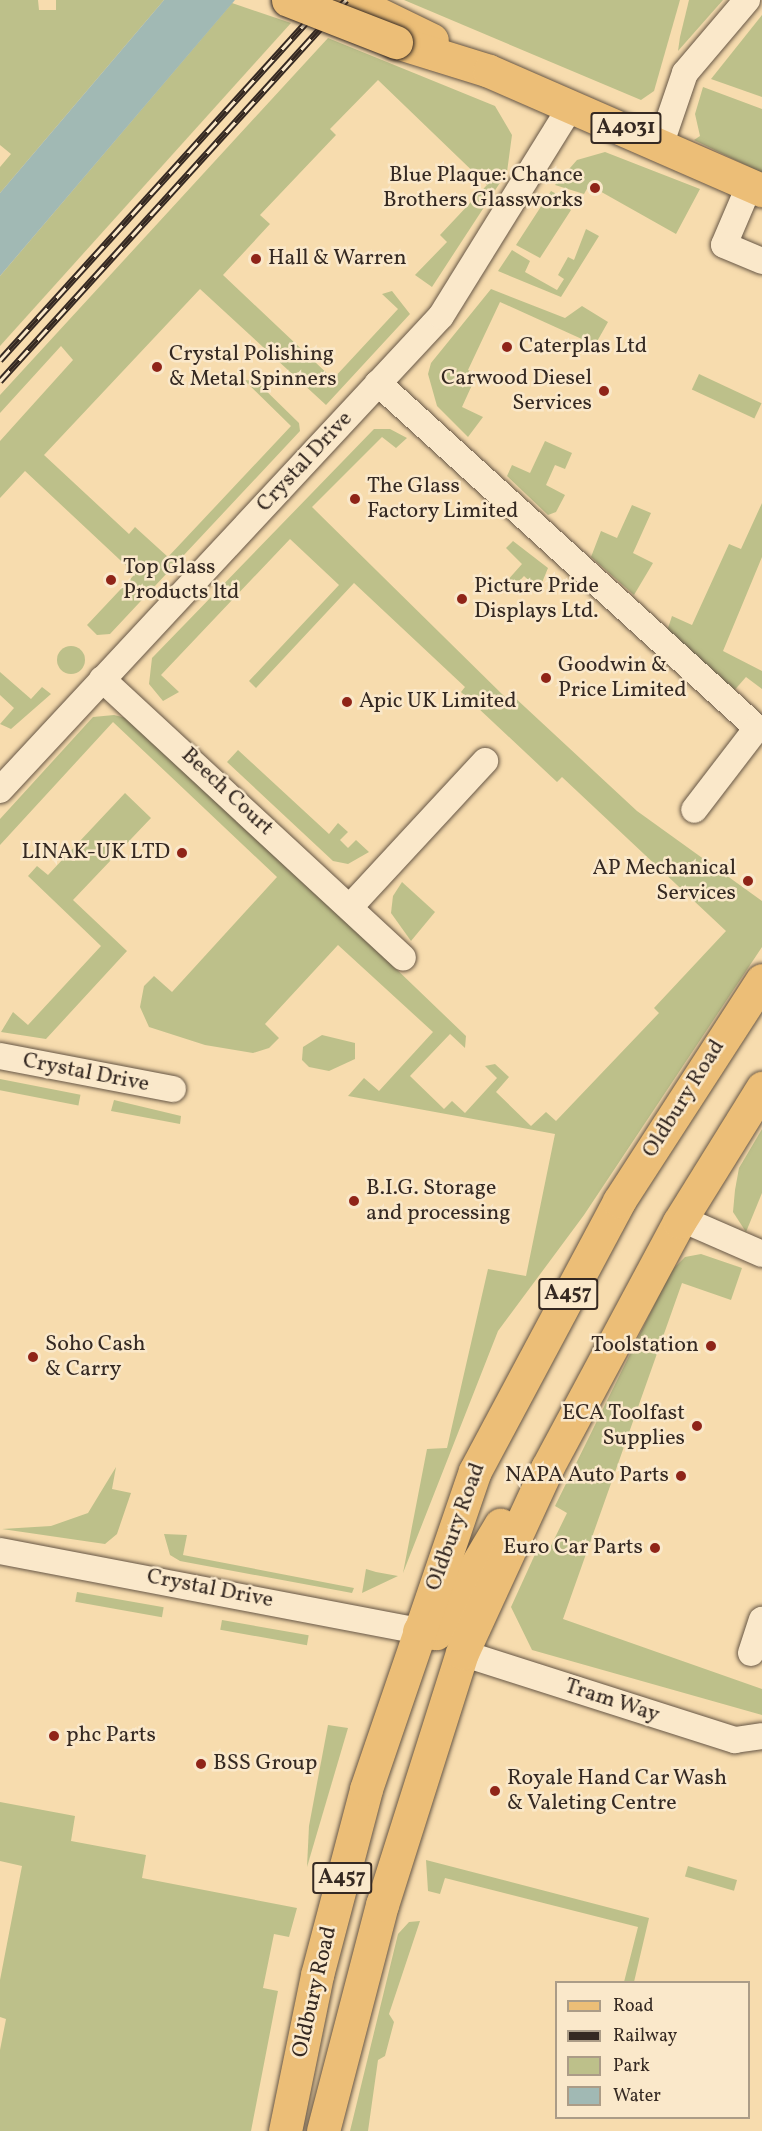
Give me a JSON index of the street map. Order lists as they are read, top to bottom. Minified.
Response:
{"streets":{"main road":["A4031","Oldbury Road","A457"],"street":["Crystal Drive","Beech Court","Tram Way"]},"crossings":[["A4031","Crystal Drive"],["Crystal Drive","Beech Court"],["Crystal Drive","Oldbury Road"],["Oldbury Road","Tram Way"]],"places":["Blue Plaque: Chance Brothers Glassworks","Hall & Warren","Caterplas Ltd","Crystal Polishing & Metal Spinners","Carwood Diesel Services","The Glass Factory Limited","Top Glass Products ltd","Picture Pride Displays Ltd.","Goodwin & Price Limited","Apic UK Limited","LINAK-UK LTD","AP Mechanical Services","B.I.G. Storage and processing","Toolstation","Soho Cash & Carry","ECA Toolfast Supplies","NAPA Auto Parts","Euro Car Parts","phc Parts","BSS Group","Royale Hand Car Wash & Valeting Centre"],"legend":["Road","Railway","Park","Water"]}
